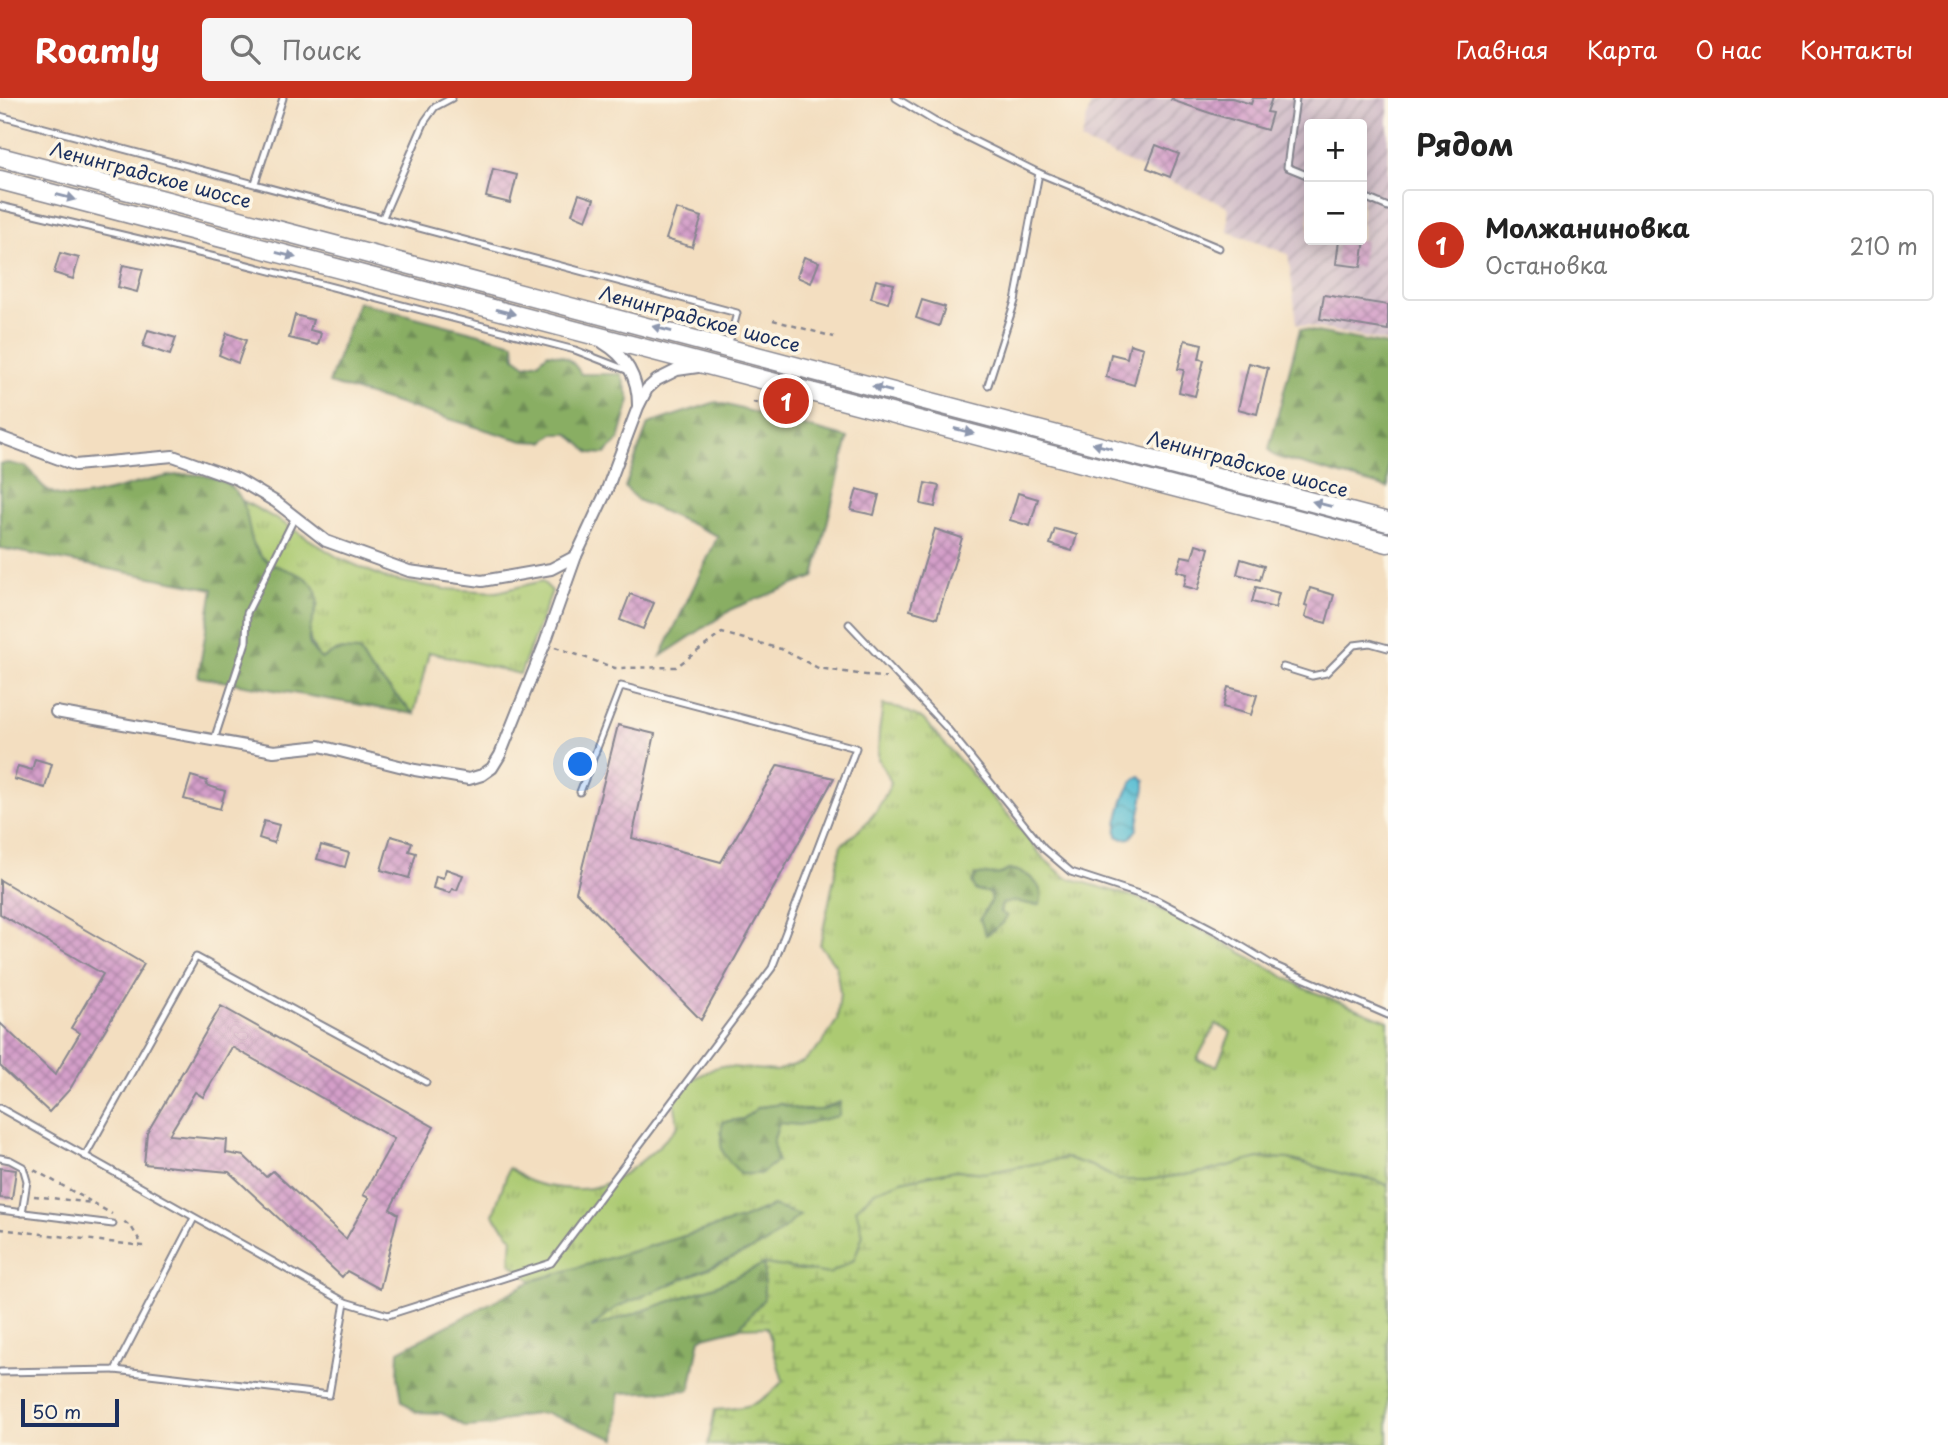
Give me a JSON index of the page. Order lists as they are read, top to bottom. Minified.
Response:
{"streets":{"highway":["Ленинградское шоссе"]},"scale_bar":"50 m","page":{"header":"Roamly","search":"Поиск","nav":["Главная","Карта","О нас","Контакты"],"heading":"Рядом","map_buttons":["+","−"],"list":[{"mark":"1","name":"Молжаниновка","note":"Остановка","value":"210 m"}],"pins":"1","scale":"50 m"}}
